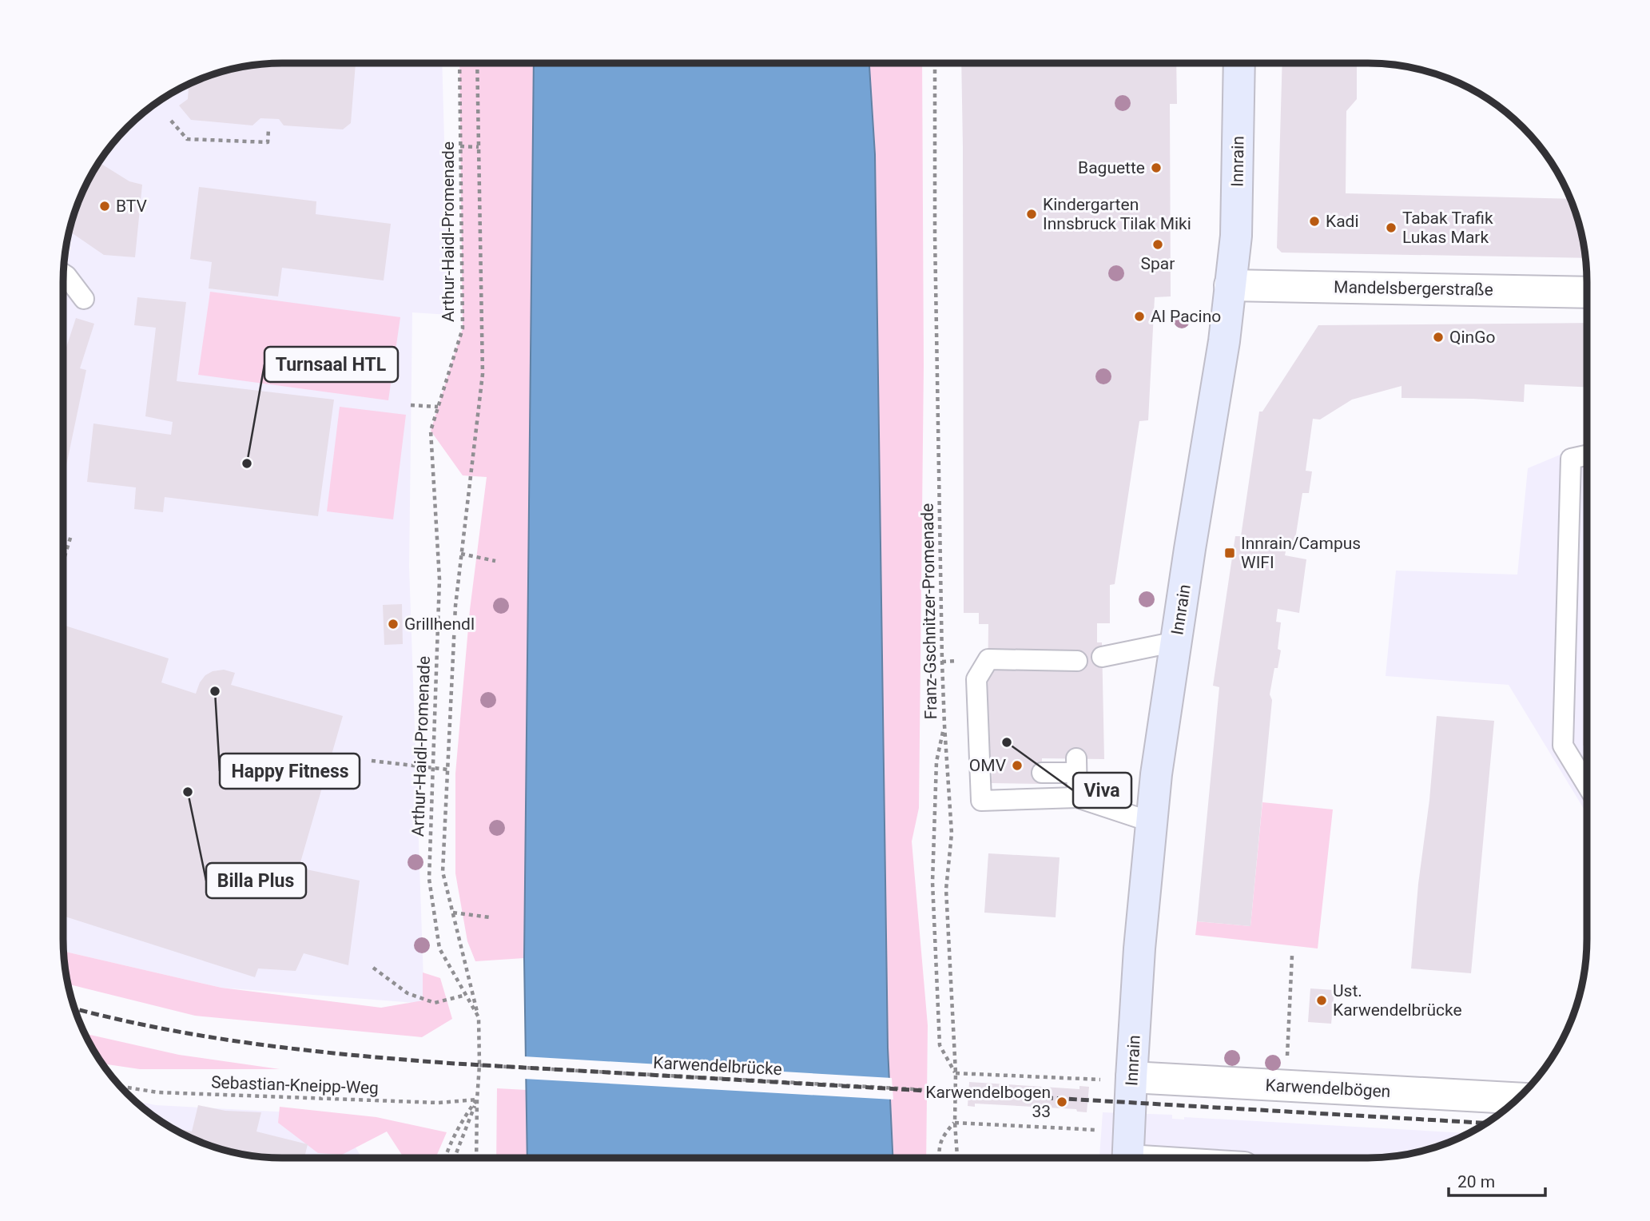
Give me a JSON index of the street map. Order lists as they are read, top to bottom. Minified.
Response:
{"streets":{"main road":["Innrain"],"street":["Mandelsbergerstraße","Karwendelbögen"],"path":["Arthur-Haidl-Promenade","Franz-Gschnitzer-Promenade","Karwendelbrücke","Sebastian-Kneipp-Weg"]},"crossings":[["Innrain","Mandelsbergerstraße"],["Innrain","Karwendelbögen"],["Arthur-Haidl-Promenade","Karwendelbrücke"],["Arthur-Haidl-Promenade","Sebastian-Kneipp-Weg"],["Franz-Gschnitzer-Promenade","Karwendelbrücke"]],"places":{"other":["Baguette","BTV","Kindergarten Innsbruck Tilak Miki","Kadi","Tabak Trafik Lukas Mark","Spar","Al Pacino","QinGo","Turnsaal HTL","Grillhendl","Happy Fitness","Viva","OMV","Billa Plus","Ust. Karwendelbrücke","Karwendelbogen 33"],"transit":["Innrain/Campus WIFI"]},"scale_bar":"20 m"}
